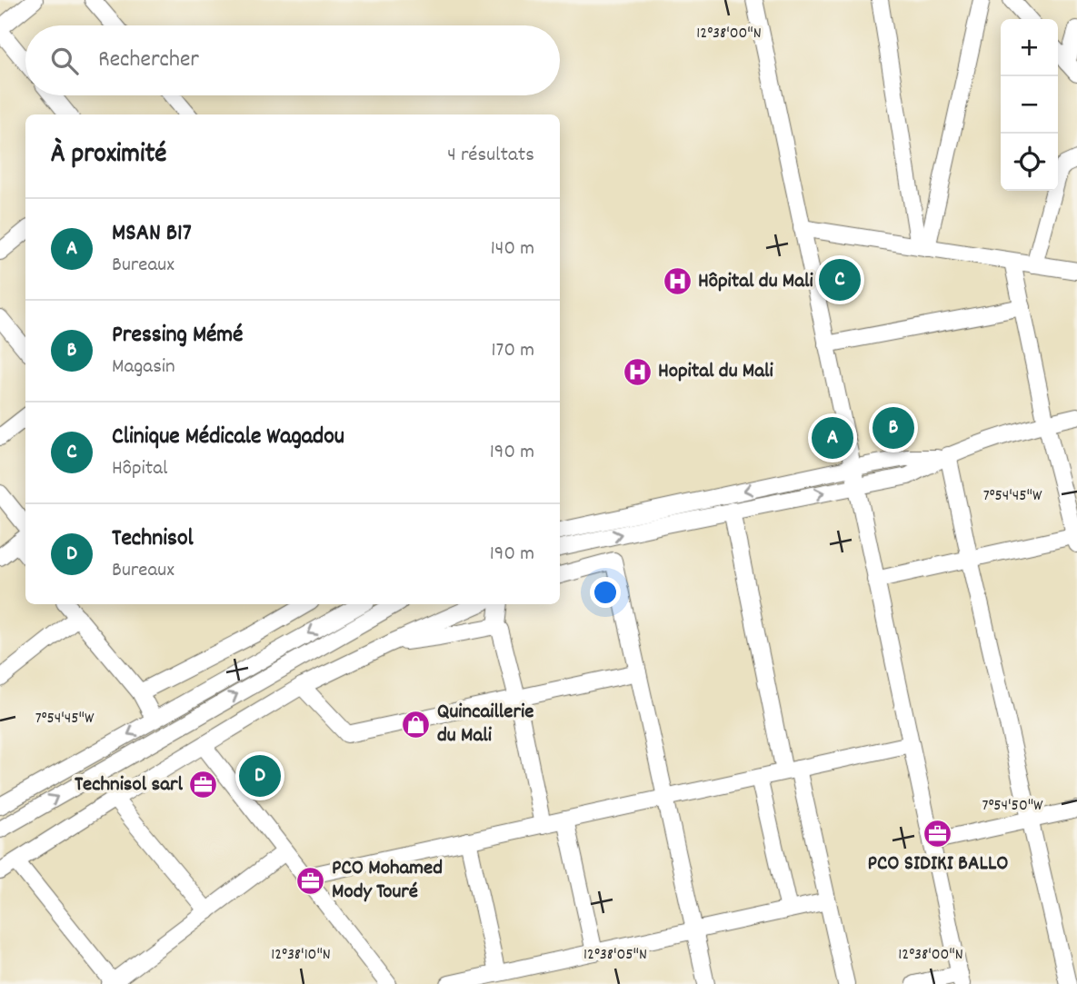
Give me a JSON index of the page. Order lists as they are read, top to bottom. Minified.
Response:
{"places":{"hospital":["Hôpital du Mali","Hopital du Mali"],"shop":["Quincaillerie du Mali"],"office":["Technisol sarl","PCO SIDIKI BALLO","PCO Mohamed Mody Touré"]},"page":{"map_buttons":["+","−"],"search":"Rechercher","heading":["À proximité","4 résultats"],"list":[{"mark":"A","name":"MSAN B17","note":"Bureaux","value":"140 m"},{"mark":"B","name":"Pressing Mémé","note":"Magasin","value":"170 m"},{"mark":"C","name":"Clinique Médicale Wagadou","note":"Hôpital","value":"190 m"},{"mark":"D","name":"Technisol","note":"Bureaux","value":"190 m"}],"pins":["C","B","A","D"]},"coordinates":["12°38'00\"N","7°54'45\"W","7°54'50\"W","12°38'10\"N","12°38'05\"N"]}
